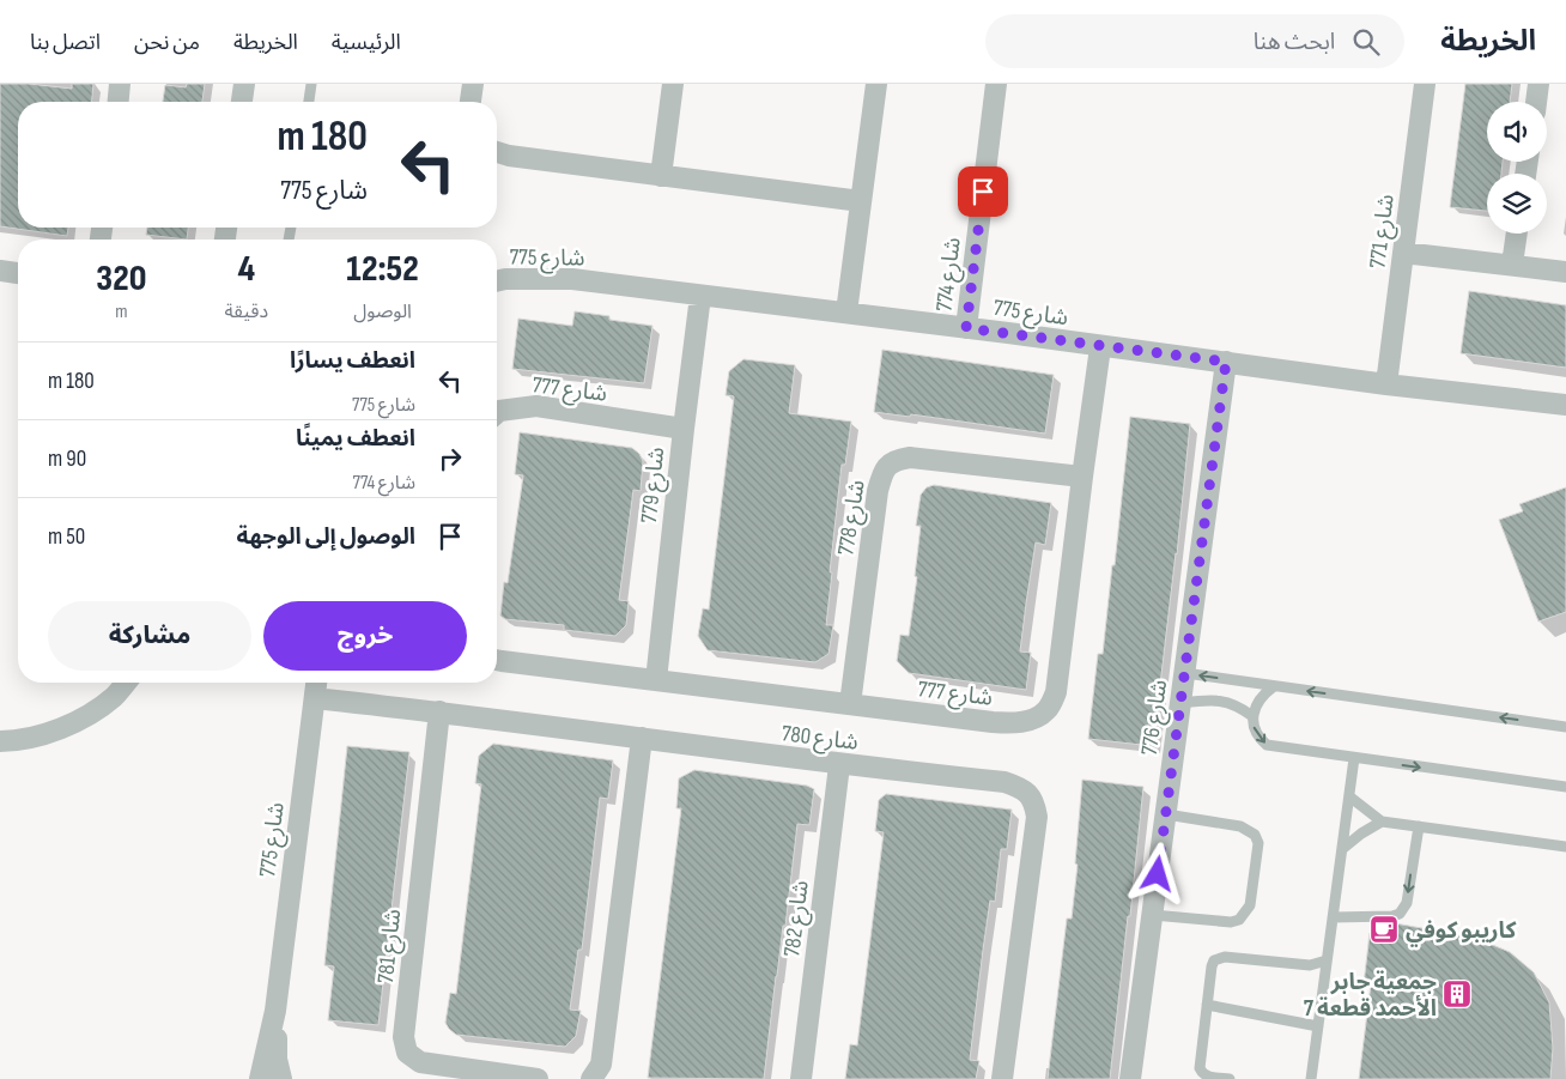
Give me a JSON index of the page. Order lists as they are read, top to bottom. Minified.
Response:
{"streets":{"street":["شارع 771","شارع 775","شارع 774","شارع 777","شارع 779","شارع 778","شارع 776","شارع 780","شارع 782","شارع 781"]},"crossings":[["شارع 771","شارع 775"],["شارع 775","شارع 774"],["شارع 775","شارع 777"],["شارع 775","شارع 779"],["شارع 775","شارع 776"],["شارع 775","شارع 780"],["شارع 777","شارع 779"],["شارع 777","شارع 778"],["شارع 780","شارع 782"],["شارع 780","شارع 781"]],"places":{"cafe":["كاريبو كوفي"],"building":["جمعية جابر الأحمد قطعة 7"]},"page":{"header":"الخريطة","search":"ابحث هنا","nav":["الرئيسية","الخريطة","من نحن","اتصل بنا"],"turn":["180 m","شارع 775"],"eta":["12:52","الوصول","4","دقيقة","320","m"],"list":[{"name":"انعطف يسارًا","note":"شارع 775","value":"180 m"},{"name":"انعطف يمينًا","note":"شارع 774","value":"90 m"},{"name":"الوصول إلى الوجهة","value":"50 m"}],"buttons":["خروج","مشاركة"]}}
